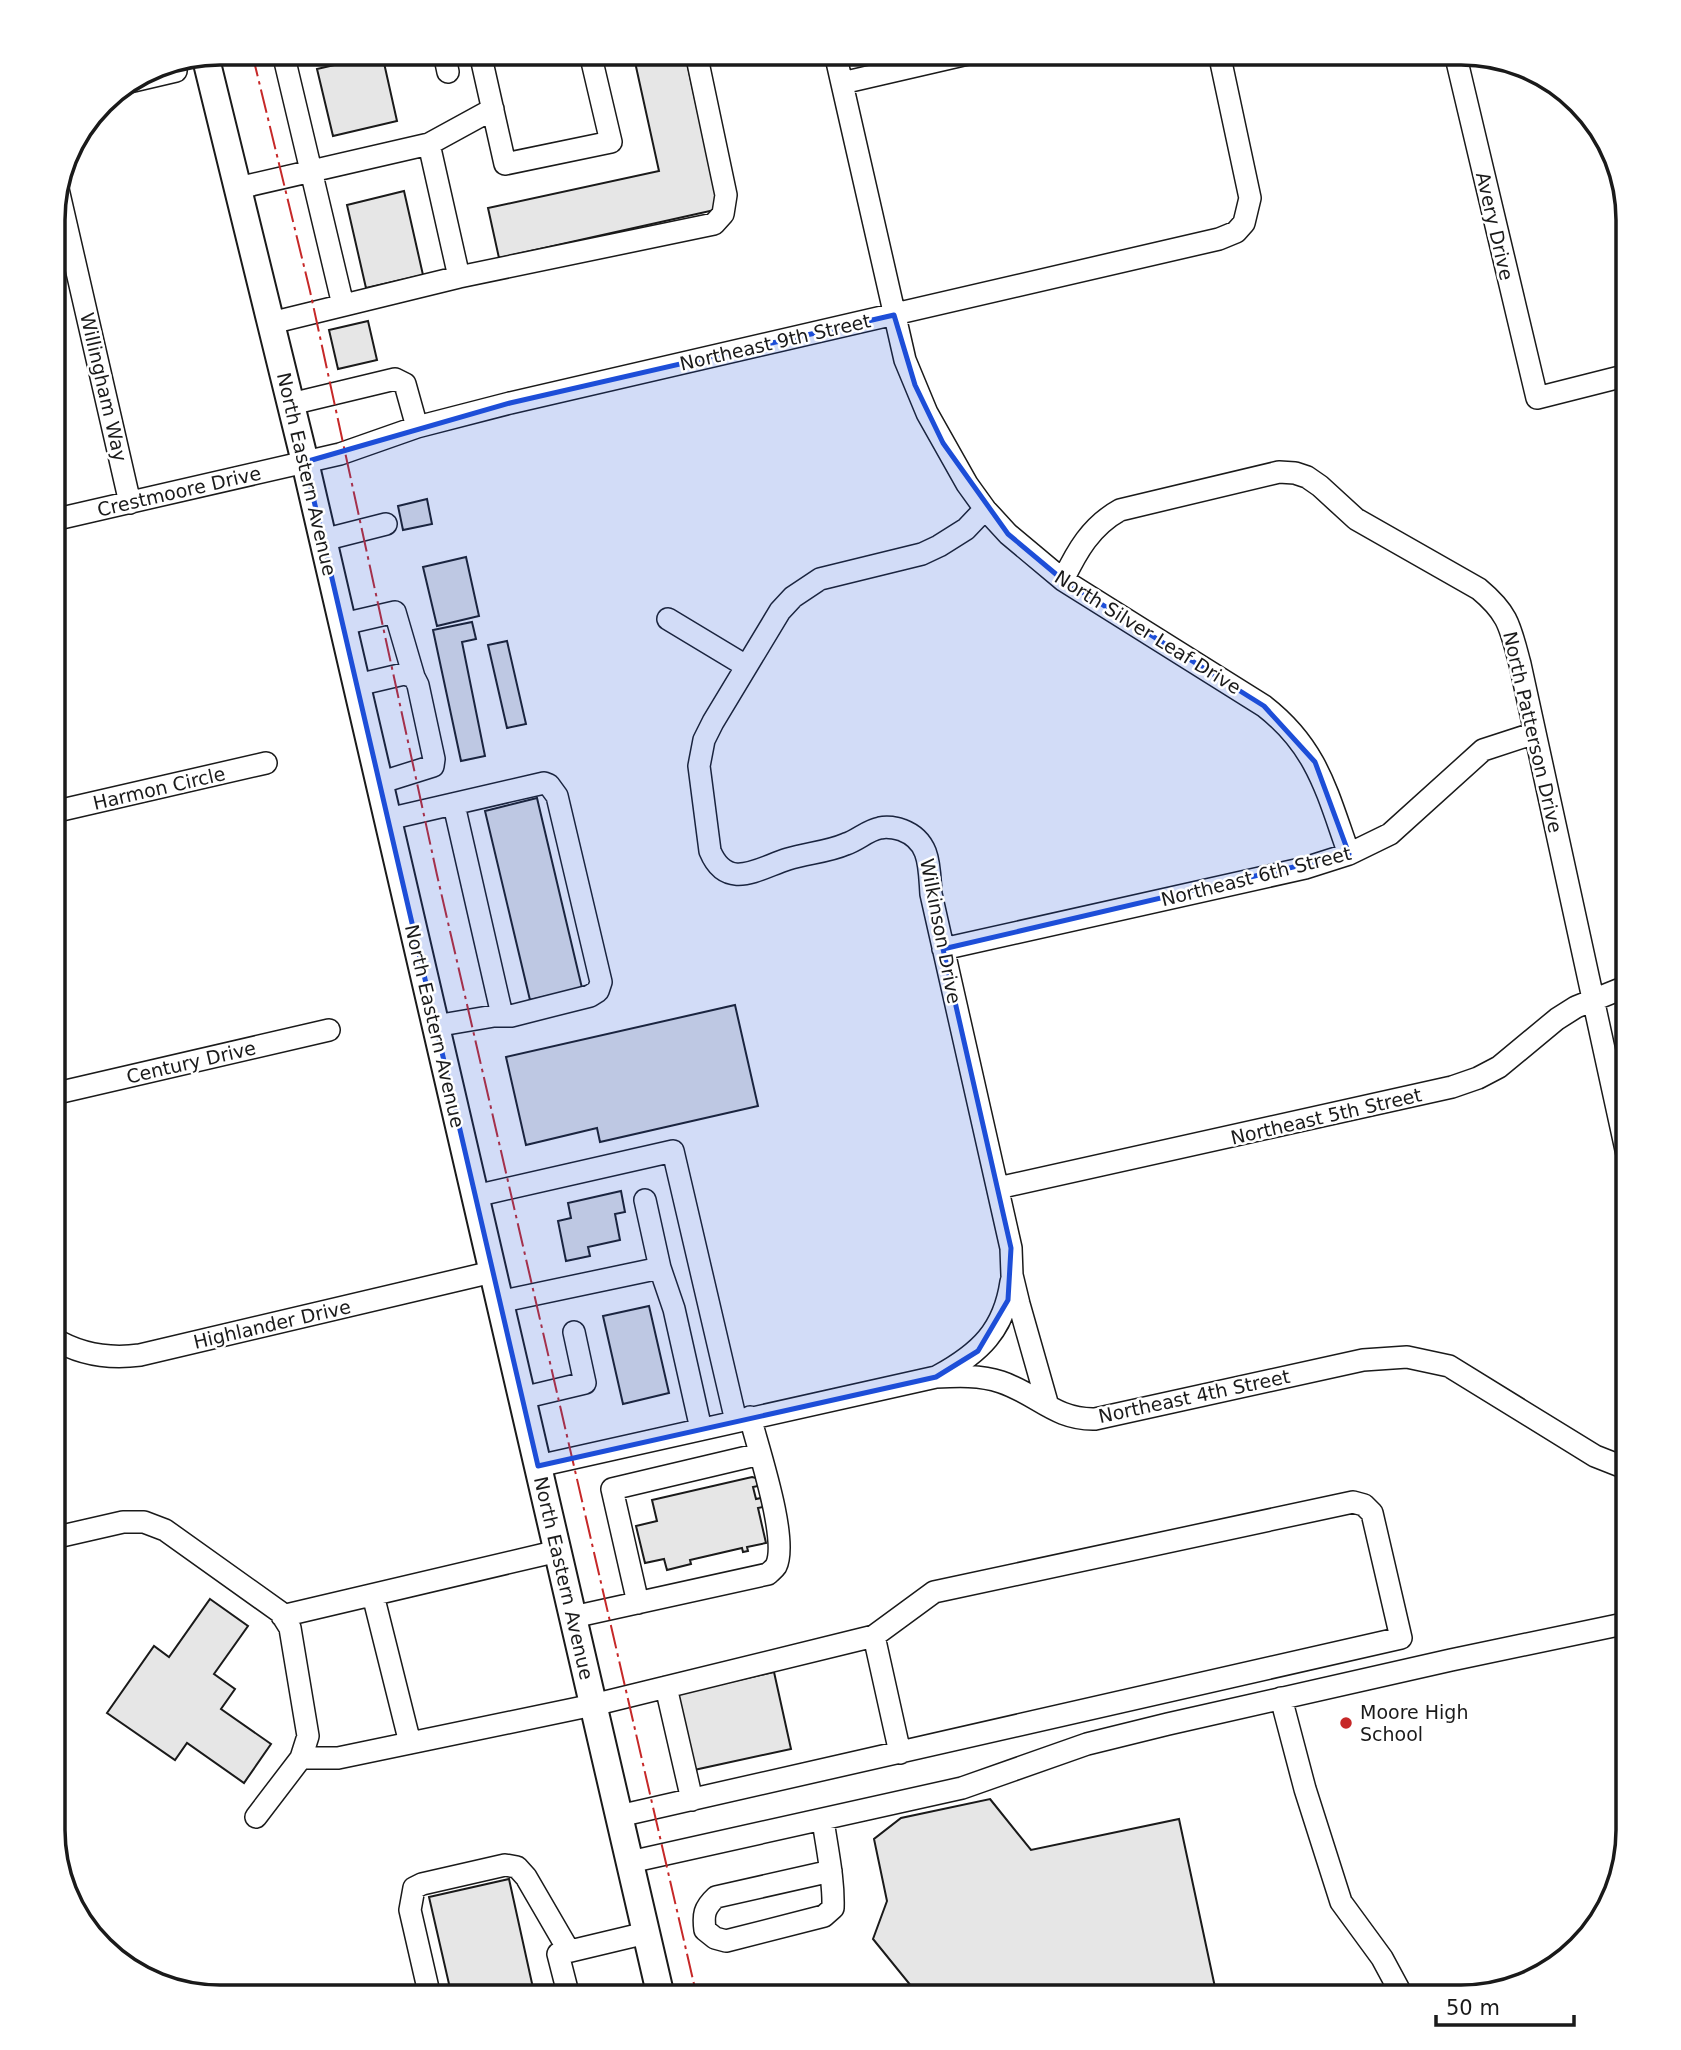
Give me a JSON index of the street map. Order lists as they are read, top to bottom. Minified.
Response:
{"streets":{"main road":["North Eastern Avenue"],"street":["Avery Drive","Northeast 9th Street","Willingham Way","Crestmoore Drive","North Silver Leaf Drive","North Patterson Drive","Harmon Circle","Northeast 6th Street","Wilkinson Drive","Century Drive","Northeast 5th Street","Highlander Drive","Northeast 4th Street"]},"crossings":[["Northeast 9th Street","North Eastern Avenue"],["Northeast 9th Street","Crestmoore Drive"],["Northeast 9th Street","North Silver Leaf Drive"],["Willingham Way","Crestmoore Drive"],["North Eastern Avenue","Crestmoore Drive"],["North Eastern Avenue","Highlander Drive"],["North Eastern Avenue","Northeast 4th Street"],["North Silver Leaf Drive","North Patterson Drive"],["North Silver Leaf Drive","Northeast 6th Street"],["North Silver Leaf Drive","Wilkinson Drive"],["North Patterson Drive","Northeast 6th Street"],["North Patterson Drive","Northeast 5th Street"],["Northeast 6th Street","Wilkinson Drive"],["Wilkinson Drive","Northeast 5th Street"],["Wilkinson Drive","Northeast 4th Street"]],"places":["Moore High School"],"scale_bar":"50 m"}
